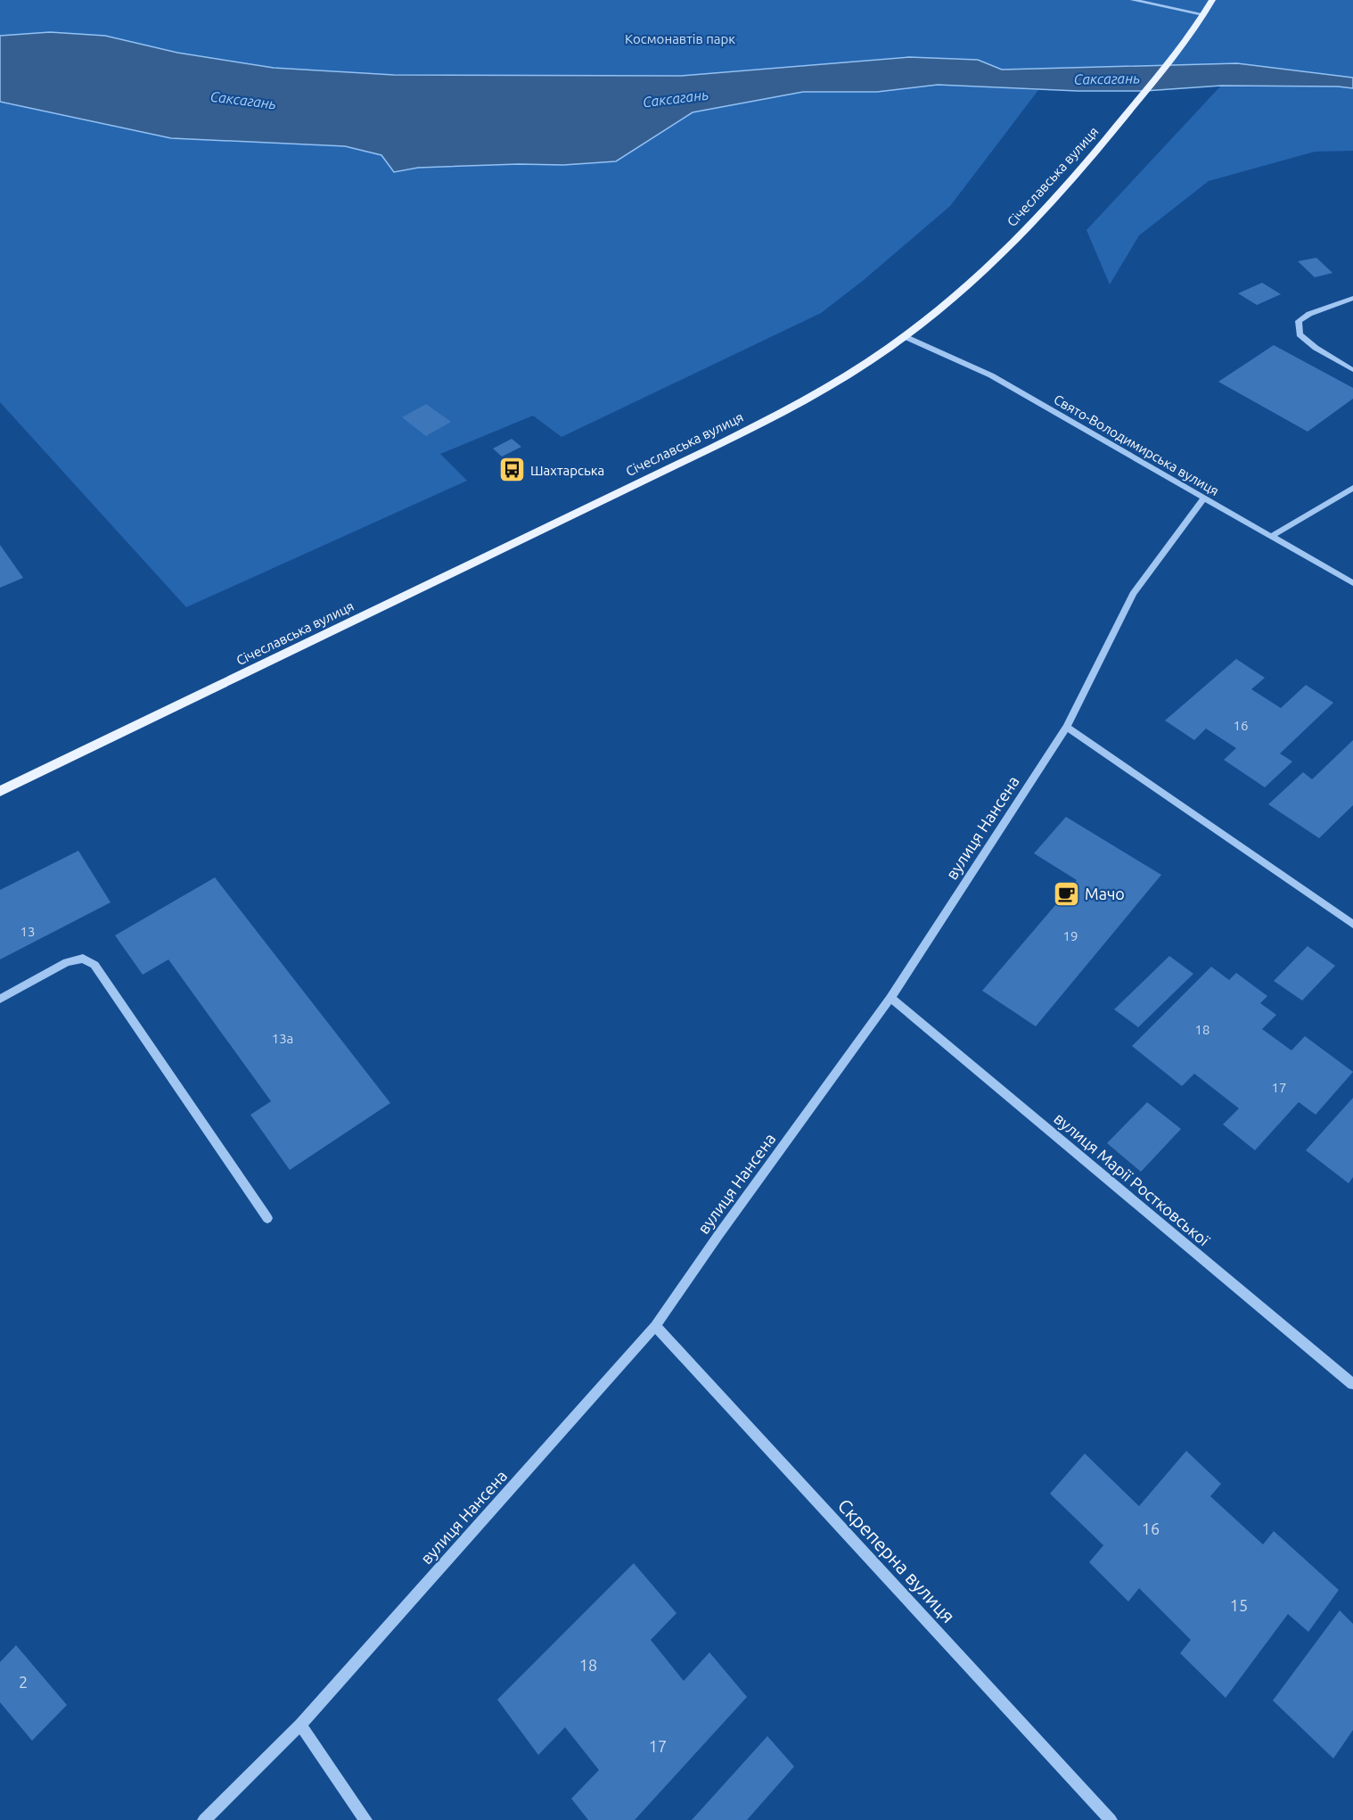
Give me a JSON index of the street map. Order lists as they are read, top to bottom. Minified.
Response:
{"streets":{"main road":["Січеславська вулиця"],"street":["Свято-Володимирська вулиця","вулиця Нансена","вулиця Марії Ростковської","Скреперна вулиця"]},"crossings":[["Січеславська вулиця","Свято-Володимирська вулиця"],["Свято-Володимирська вулиця","вулиця Нансена"],["вулиця Нансена","вулиця Марії Ростковської"],["вулиця Нансена","Скреперна вулиця"]],"water":["Саксагань"],"parks":["Космонавтів парк"],"places":{"bus stop":["Шахтарська"],"cafe":["Мачо"]},"house_numbers":["16","13","19","18","13а","17","16","15","18","2","17"]}
